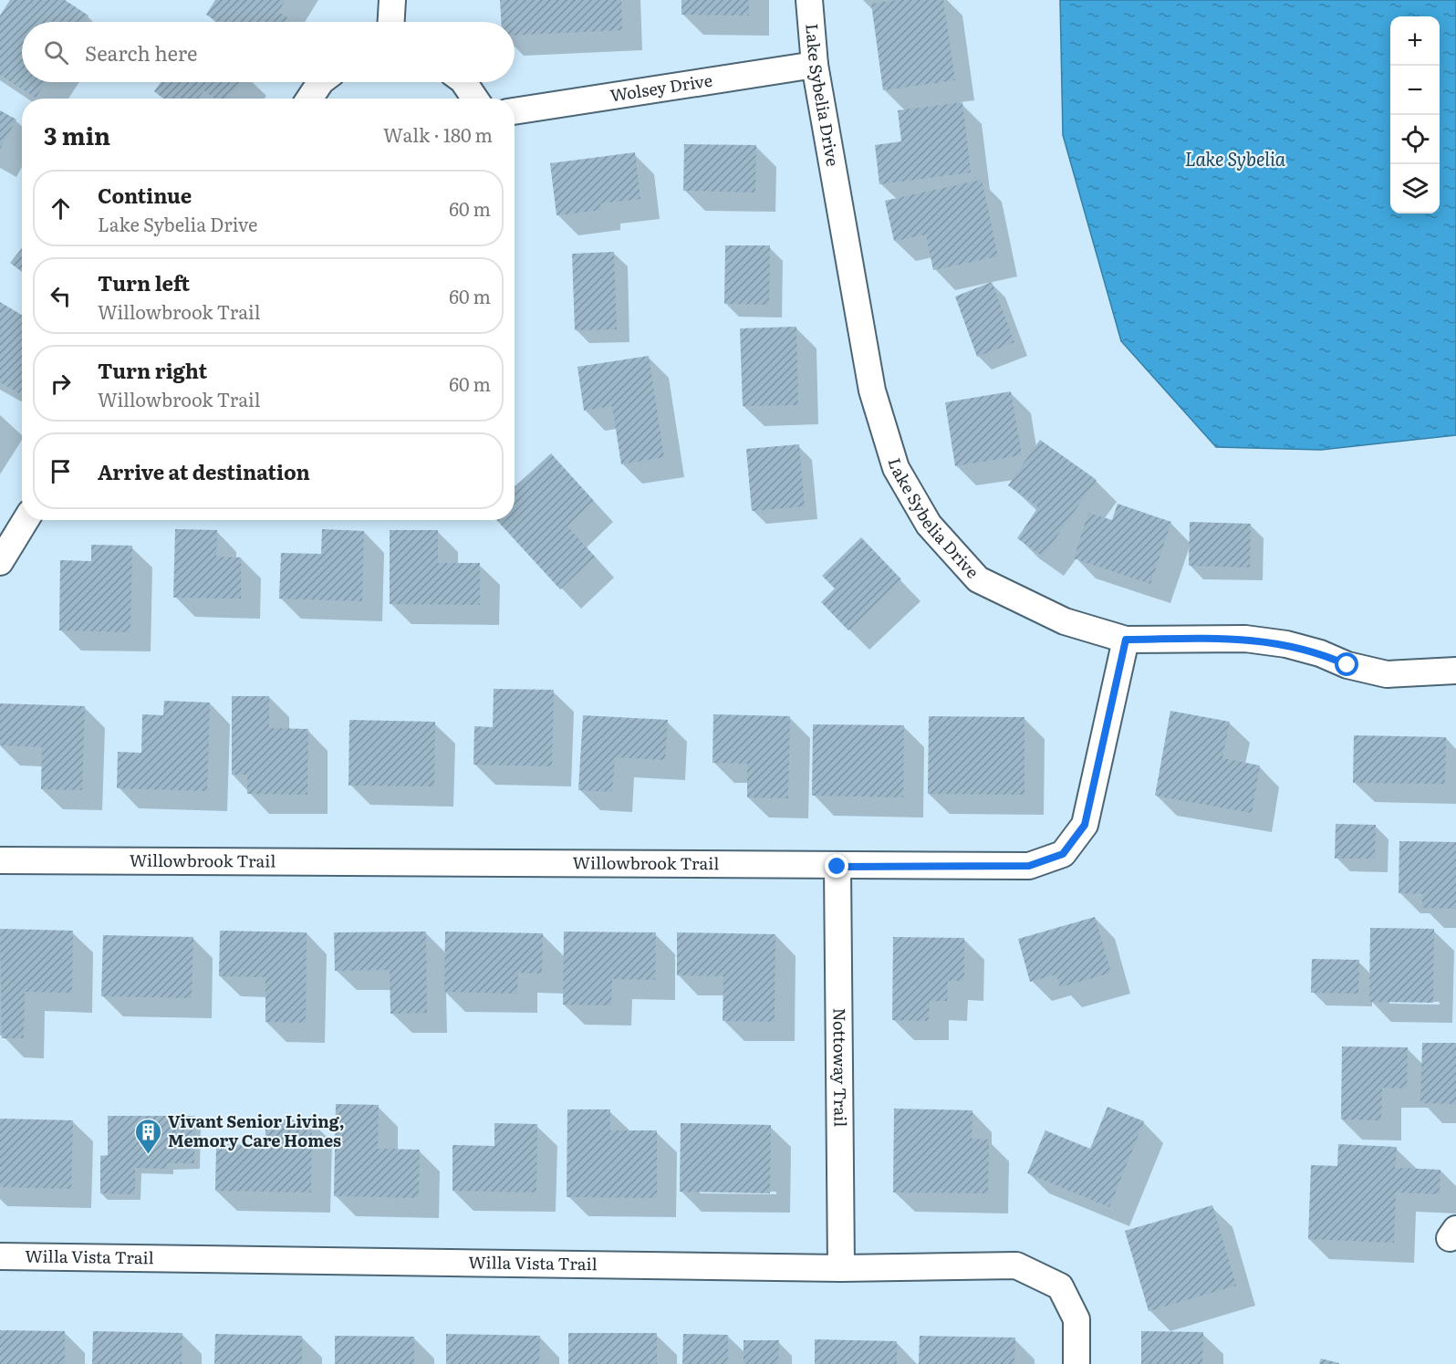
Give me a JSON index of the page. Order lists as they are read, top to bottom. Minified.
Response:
{"streets":{"street":["Wolsey Drive","Lake Sybelia Drive","Willowbrook Trail","Nottoway Trail","Willa Vista Trail"]},"crossings":[["Wolsey Drive","Lake Sybelia Drive"],["Lake Sybelia Drive","Willowbrook Trail"],["Willowbrook Trail","Nottoway Trail"],["Nottoway Trail","Willa Vista Trail"]],"water":["Lake Sybelia"],"places":{"building":["Vivant Senior Living, Memory Care Homes"]},"page":{"map_buttons":["+","−"],"search":"Search here","heading":["3 min","Walk · 180 m"],"list":[["Continue","Lake Sybelia Drive","60 m"],["Turn left","Willowbrook Trail","60 m"],["Turn right","Willowbrook Trail","60 m"],"Arrive at destination"]}}
